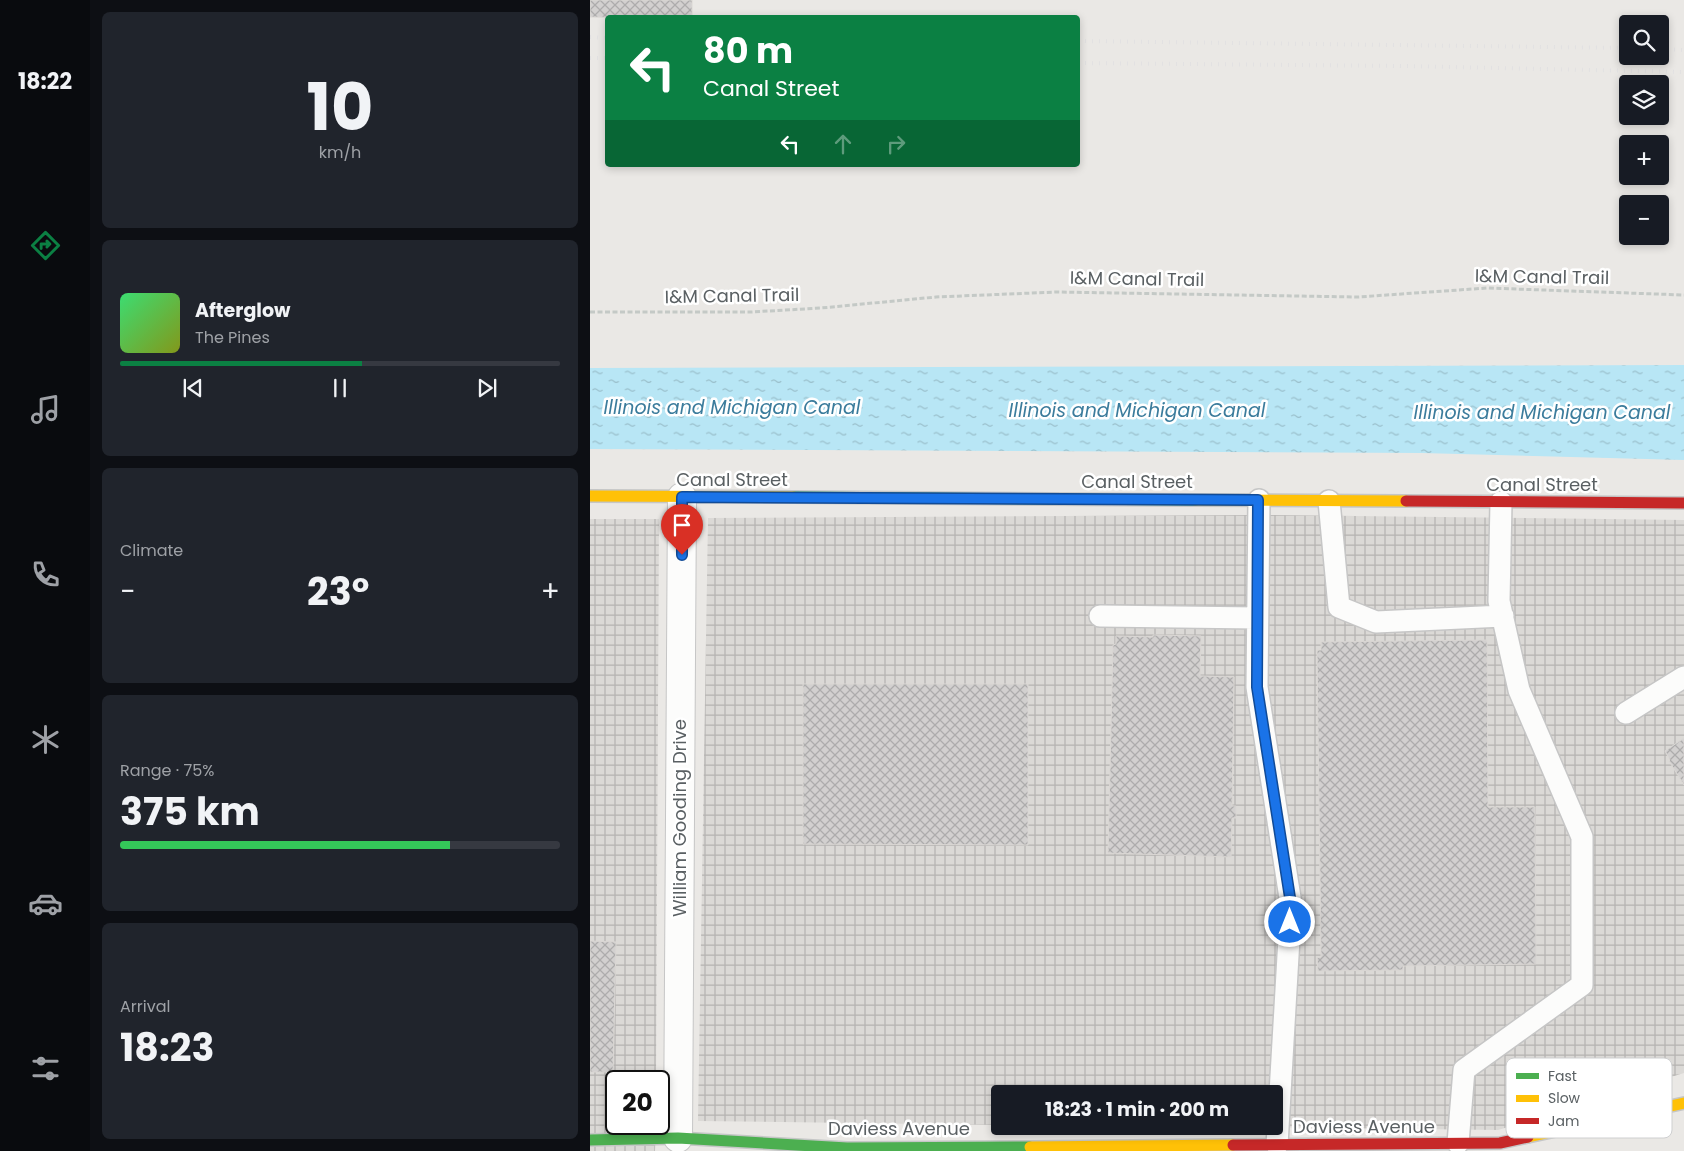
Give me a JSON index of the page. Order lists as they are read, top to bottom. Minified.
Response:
{"streets":{"street":["Canal Street","William Gooding Drive","Daviess Avenue"],"path":["I&M Canal Trail"]},"crossings":[["Canal Street","William Gooding Drive"],["William Gooding Drive","Daviess Avenue"]],"water":["Illinois and Michigan Canal"],"legend":["Fast","Slow","Jam"],"page":{"tabs":"18:22","tile":[["10","km/h"],"Climate",["Range · 75%","375 km"],["Arrival","18:23"]],"map_buttons":["+","−"],"turn":["80 m","Canal Street"],"song":["Afterglow","The Pines"],"heat":["−","23°","+"],"limit":"20","trip":"18:23 · 1 min · 200 m"}}
